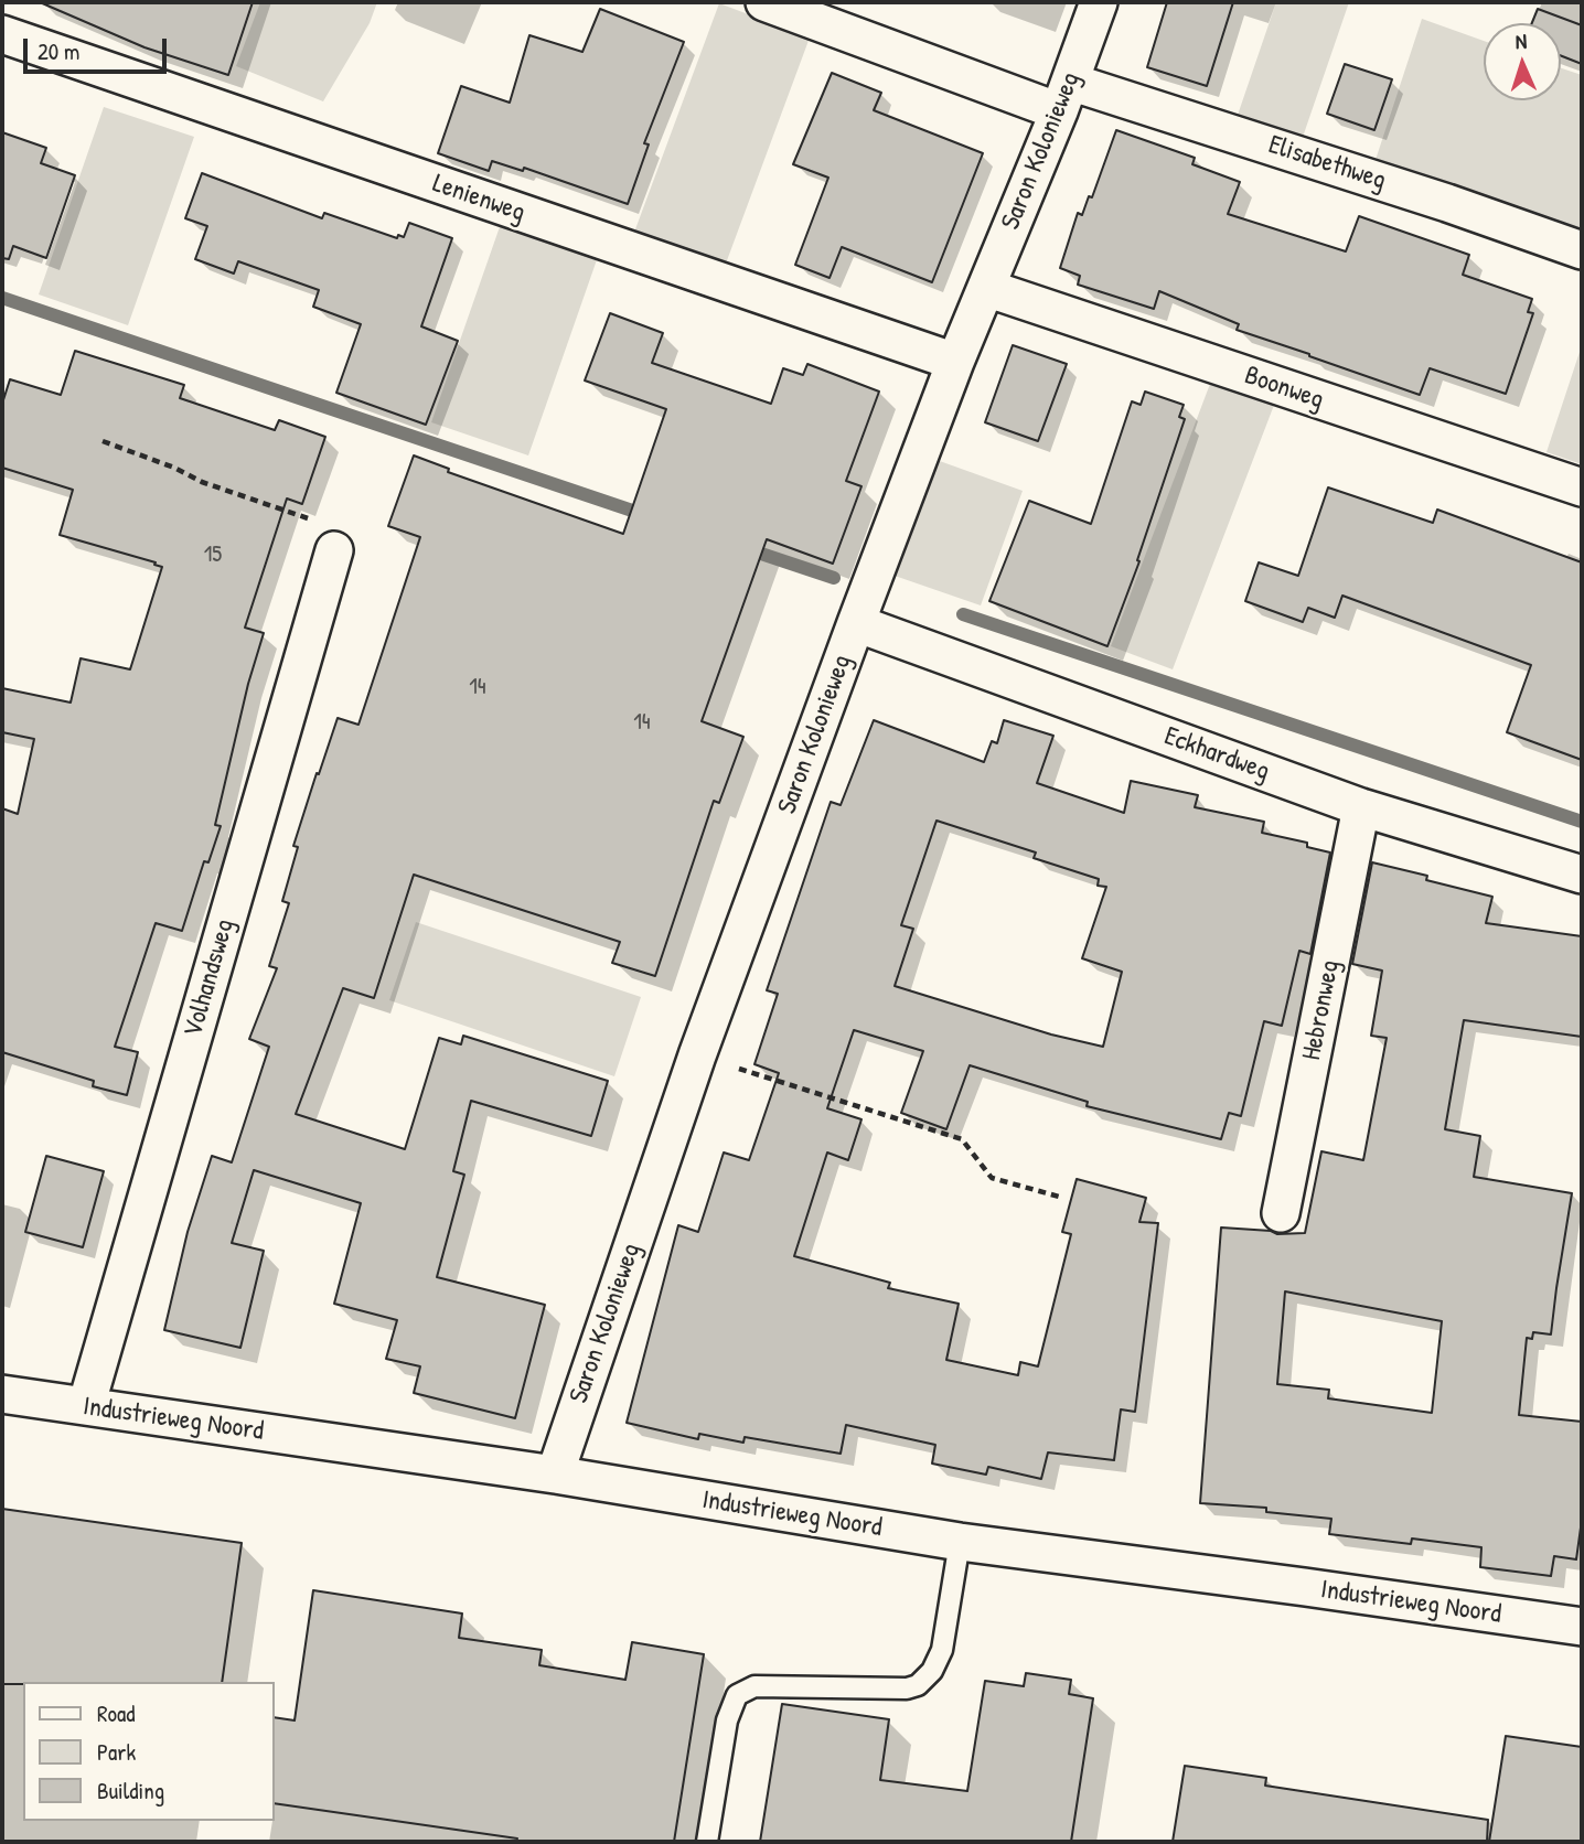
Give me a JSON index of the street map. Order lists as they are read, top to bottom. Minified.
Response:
{"streets":{"street":["Saron Kolonieweg","Elisabethweg","Lenienweg","Boonweg","Eckhardweg","Volhandsweg","Hebronweg","Industrieweg Noord"]},"crossings":[["Saron Kolonieweg","Elisabethweg"],["Saron Kolonieweg","Lenienweg"],["Saron Kolonieweg","Boonweg"],["Saron Kolonieweg","Eckhardweg"],["Saron Kolonieweg","Industrieweg Noord"],["Eckhardweg","Hebronweg"],["Volhandsweg","Industrieweg Noord"]],"house_numbers":["15","14","14"],"legend":["Road","Park","Building"],"scale_bar":"20 m","north":"top"}
